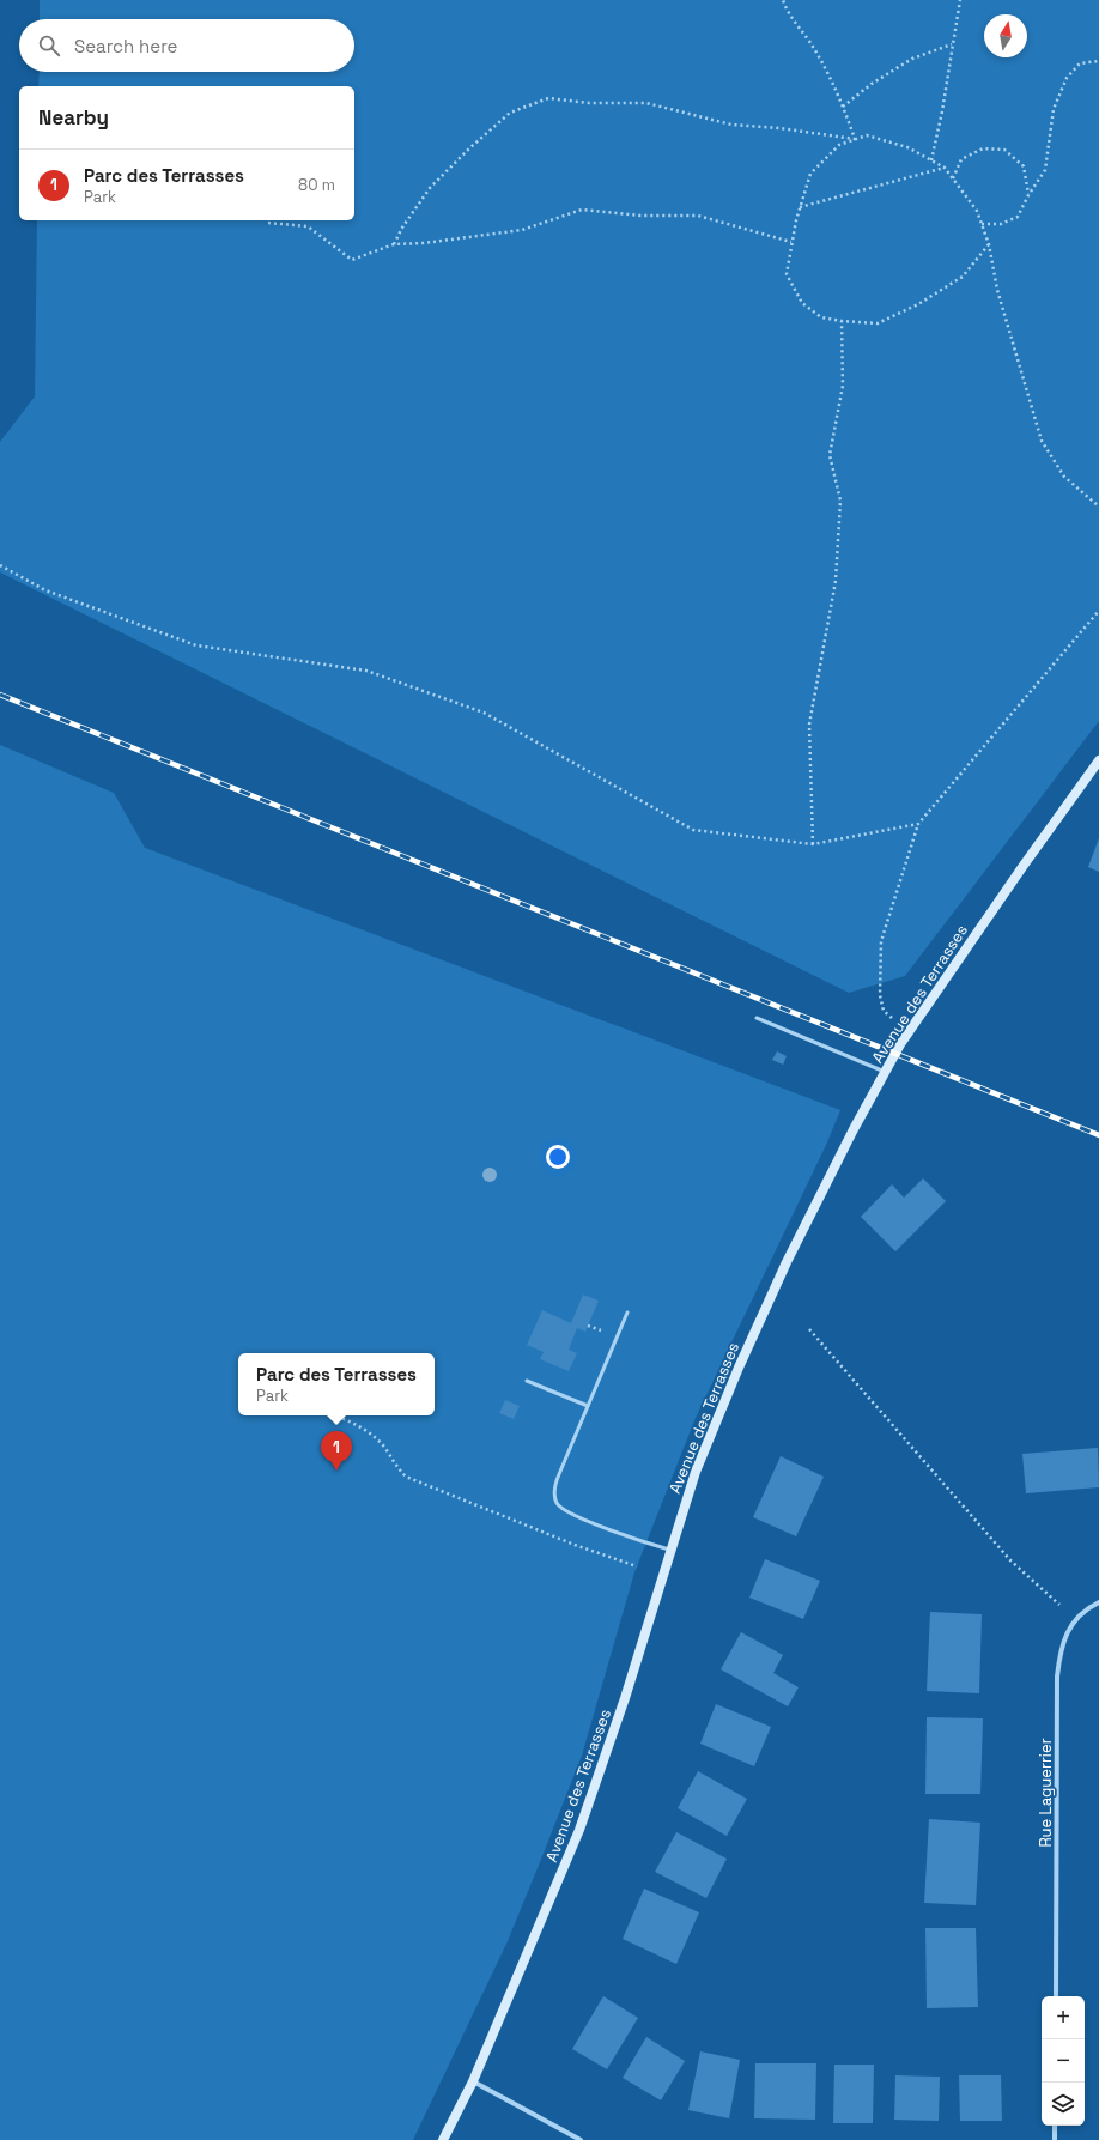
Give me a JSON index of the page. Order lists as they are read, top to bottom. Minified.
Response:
{"streets":{"street":["Avenue des Terrasses","Rue Laguerrier"]},"north":"top","page":{"search":"Search here","heading":"Nearby","list":[{"mark":"1","name":"Parc des Terrasses","note":"Park","value":"80 m"}],"popup":["Parc des Terrasses","Park"],"pins":"1","map_buttons":["+","−"]}}
